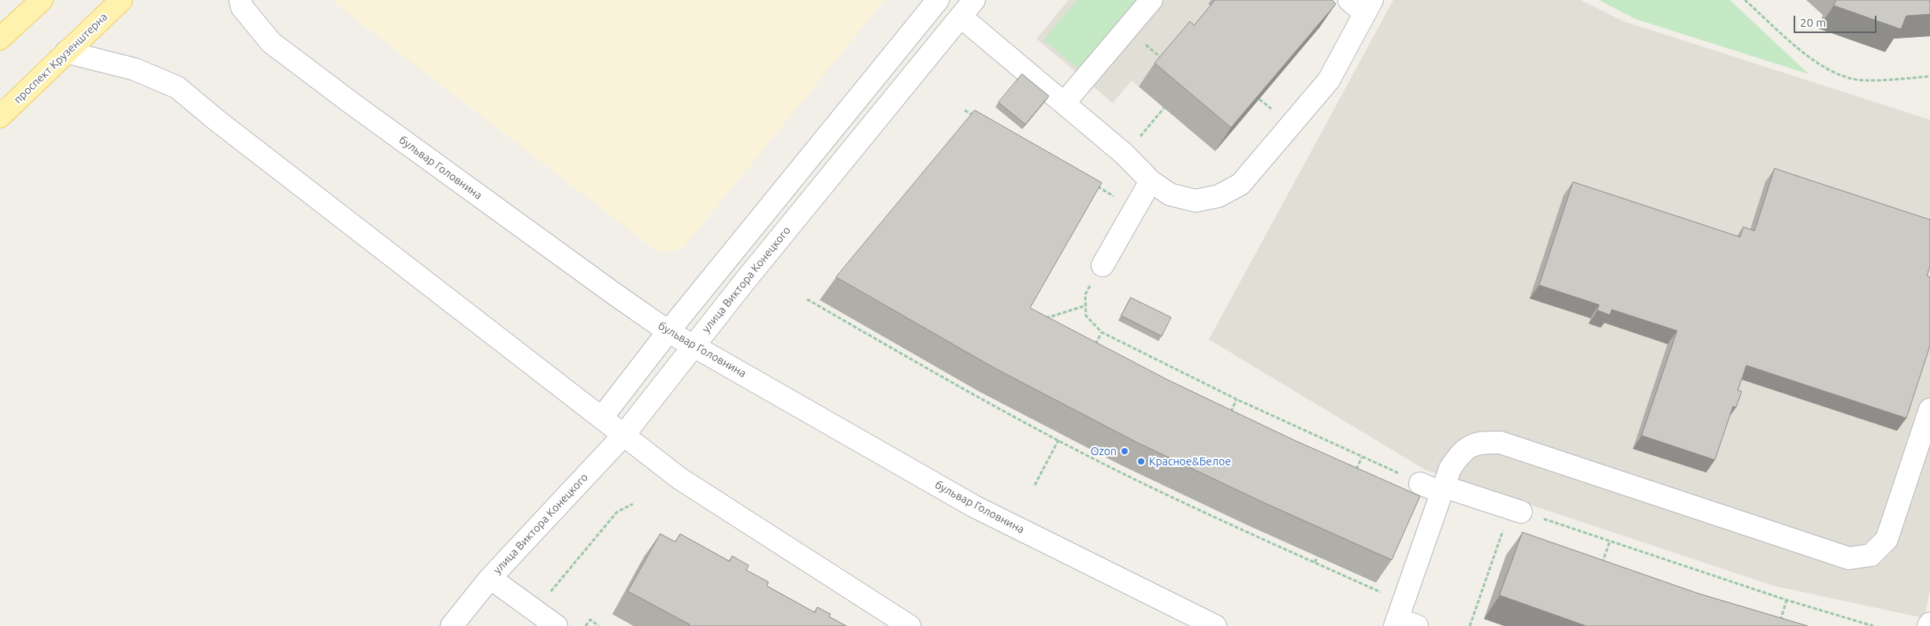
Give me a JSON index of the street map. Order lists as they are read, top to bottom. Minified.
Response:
{"streets":{"main road":["проспект Крузенштерна"],"street":["бульвар Головнина","улица Виктора Конецкого"]},"crossings":[["бульвар Головнина","улица Виктора Конецкого"]],"places":["Ozon","Красное&Белое"],"scale_bar":"20 m"}
